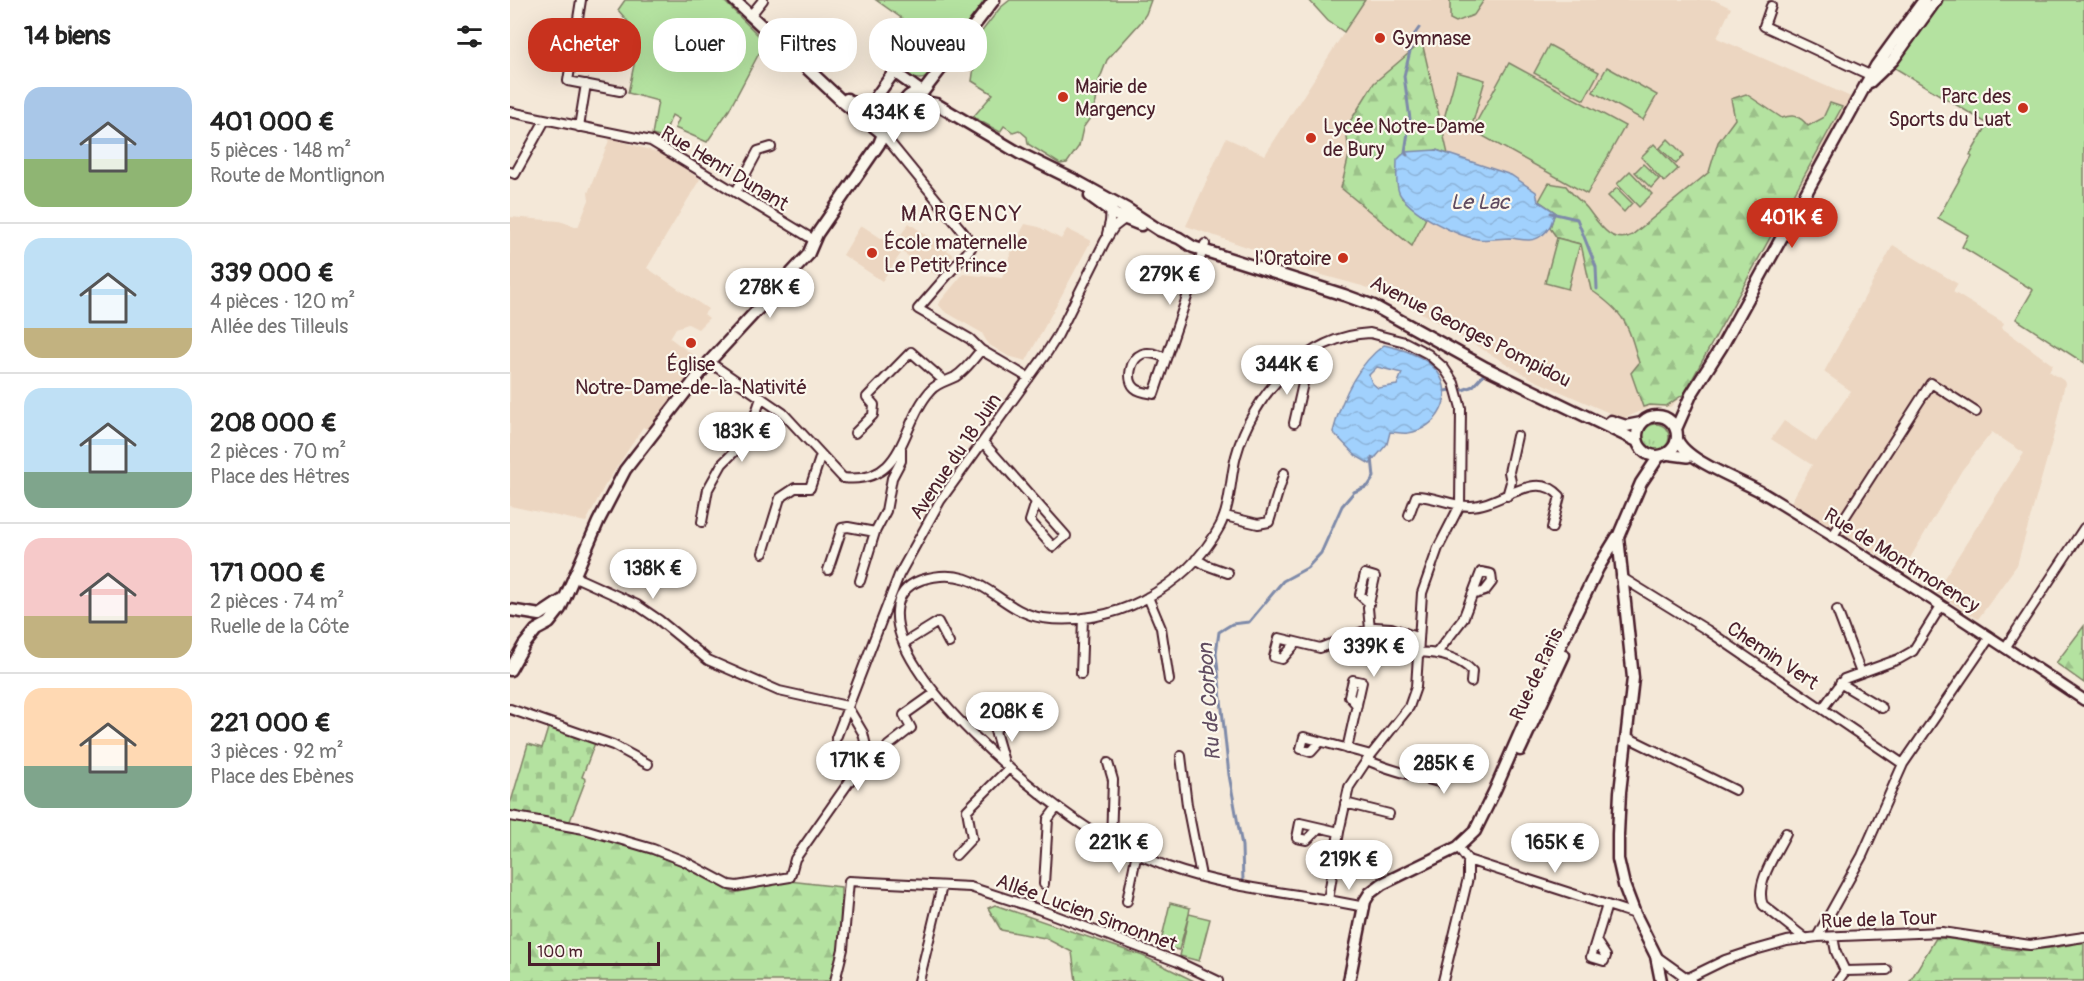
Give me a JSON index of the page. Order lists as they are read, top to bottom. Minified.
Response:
{"streets":{"main road":["Avenue Georges Pompidou","Rue de Paris"],"street":["Rue Henri Dunant","Avenue du 18 Juin","Rue de Montmorency","Chemin Vert","Allée Lucien Simonnet","Rue de la Tour"]},"crossings":[["Avenue Georges Pompidou","Avenue du 18 Juin"],["Avenue Georges Pompidou","Rue de Montmorency"],["Avenue Georges Pompidou","Rue de Paris"],["Rue de Montmorency","Rue de Paris"]],"districts":["MARGENCY"],"water":["Le Lac","Ru de Corbon"],"places":["Gymnase","Mairie de Margency","Parc des Sports du Luat","Lycée Notre-Dame de Bury","École maternelle Le Petit Prince","l'Oratoire","Église Notre-Dame-de-la-Nativité"],"scale_bar":"100 m","page":{"heading":"14 biens","chip":["Acheter","Louer","Filtres","Nouveau"],"list":[{"name":"401 000 €","note":"5 pièces · 148 m² · Route de Montlignon"},{"name":"339 000 €","note":"4 pièces · 120 m² · Allée des Tilleuls"},{"name":"208 000 €","note":"2 pièces · 70 m² · Place des Hêtres"},{"name":"171 000 €","note":"2 pièces · 74 m² · Ruelle de la Côte"},{"name":"221 000 €","note":"3 pièces · 92 m² · Place des Ebènes"}],"price":["434K €","401K €","279K €","278K €","344K €","183K €","138K €","339K €","208K €","171K €","285K €","221K €","165K €","219K €"],"scale":"100 m"}}
